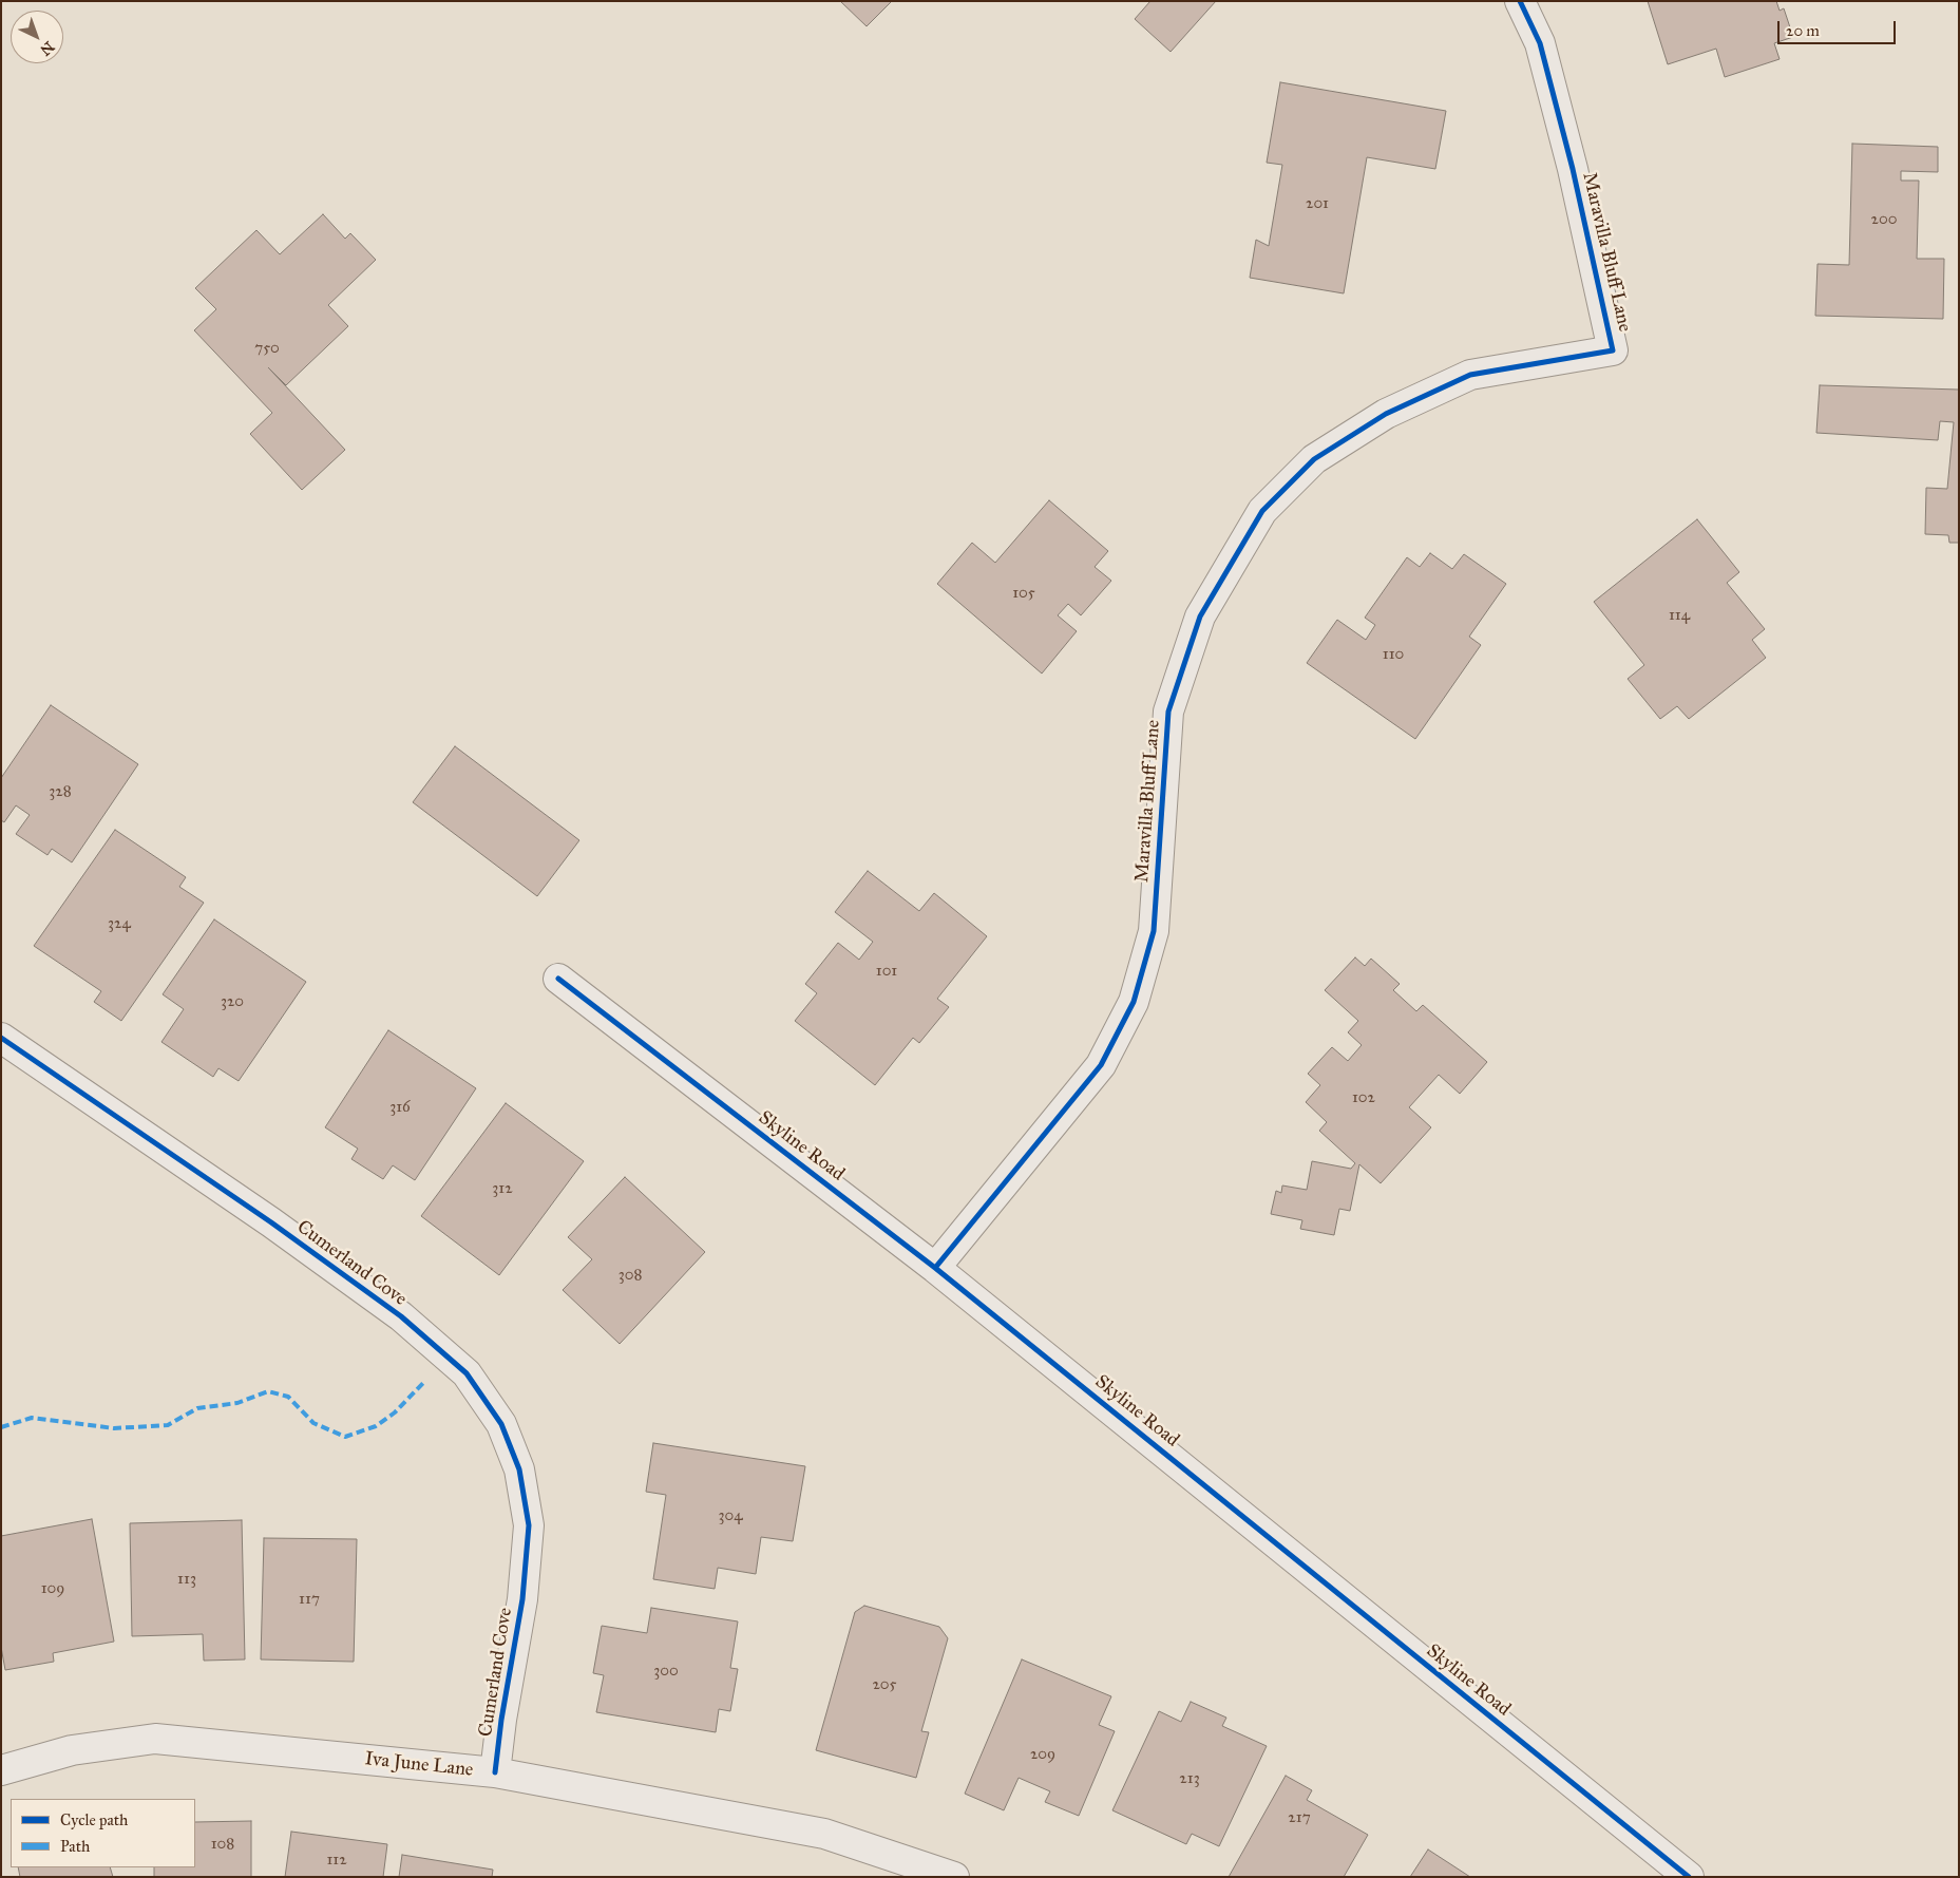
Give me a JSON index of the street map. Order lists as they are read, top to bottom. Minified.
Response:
{"streets":{"street":["Maravilla Bluff Lane","Skyline Road","Cumerland Cove","Iva June Lane"]},"crossings":[["Maravilla Bluff Lane","Skyline Road"],["Cumerland Cove","Iva June Lane"]],"house_numbers":["201","200","750","105","114","110","328","324","101","320","102","316","312","308","304","113","109","117","300","205","209","213","217","108","112"],"legend":["Cycle path","Path"],"scale_bar":"20 m","north":"bottom right"}
